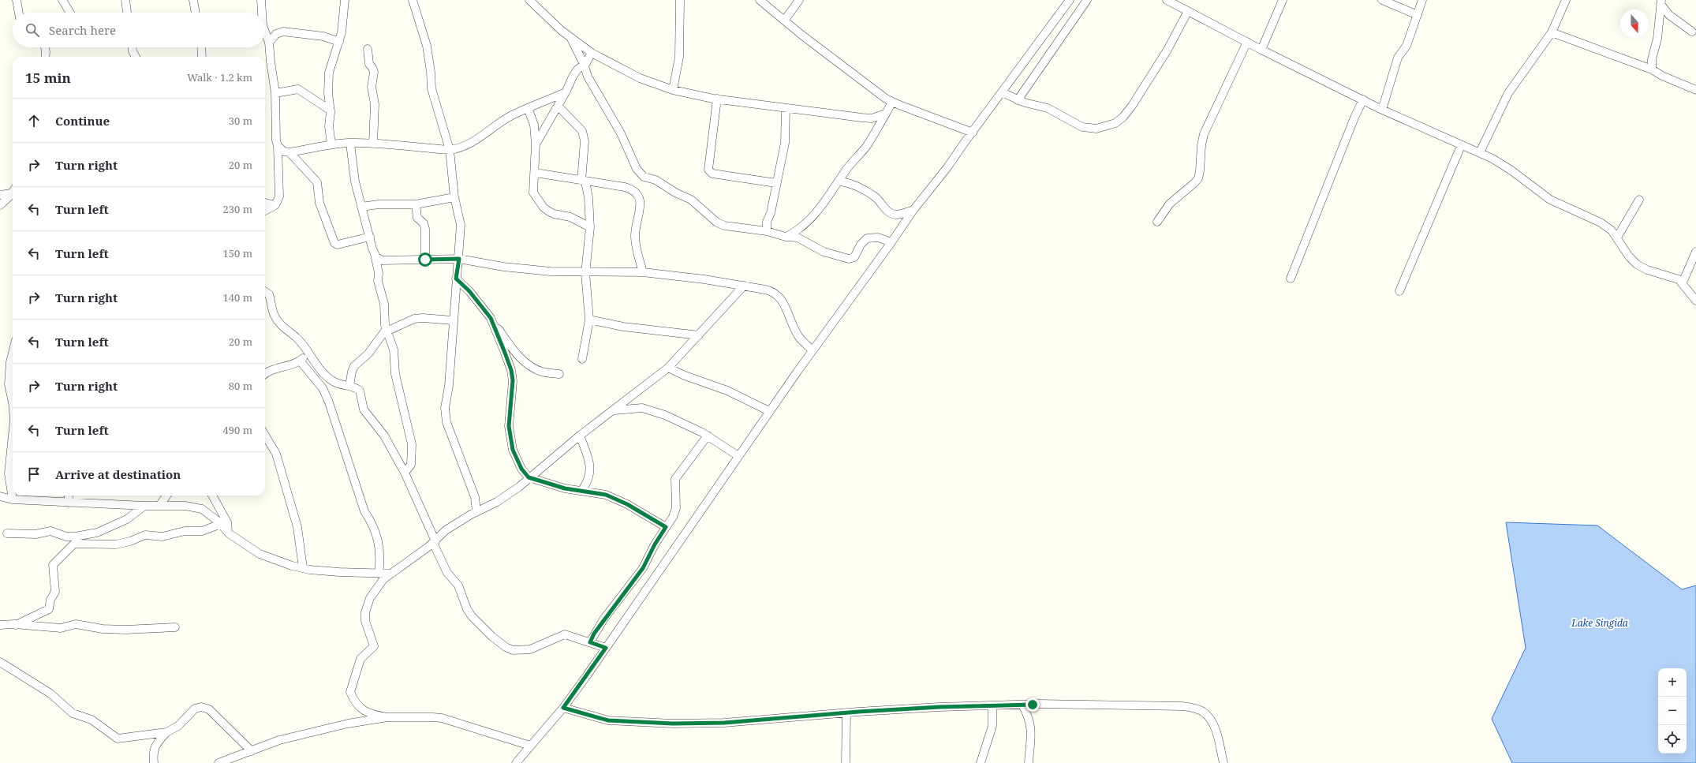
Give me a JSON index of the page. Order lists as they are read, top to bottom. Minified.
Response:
{"water":["Lake Singida"],"north":"bottom","page":{"search":"Search here","heading":["15 min","Walk · 1.2 km"],"list":[["Continue","30 m"],["Turn right","20 m"],["Turn left","230 m"],["Turn left","150 m"],["Turn right","140 m"],["Turn left","20 m"],["Turn right","80 m"],["Turn left","490 m"],"Arrive at destination"],"map_buttons":["+","−"]}}
